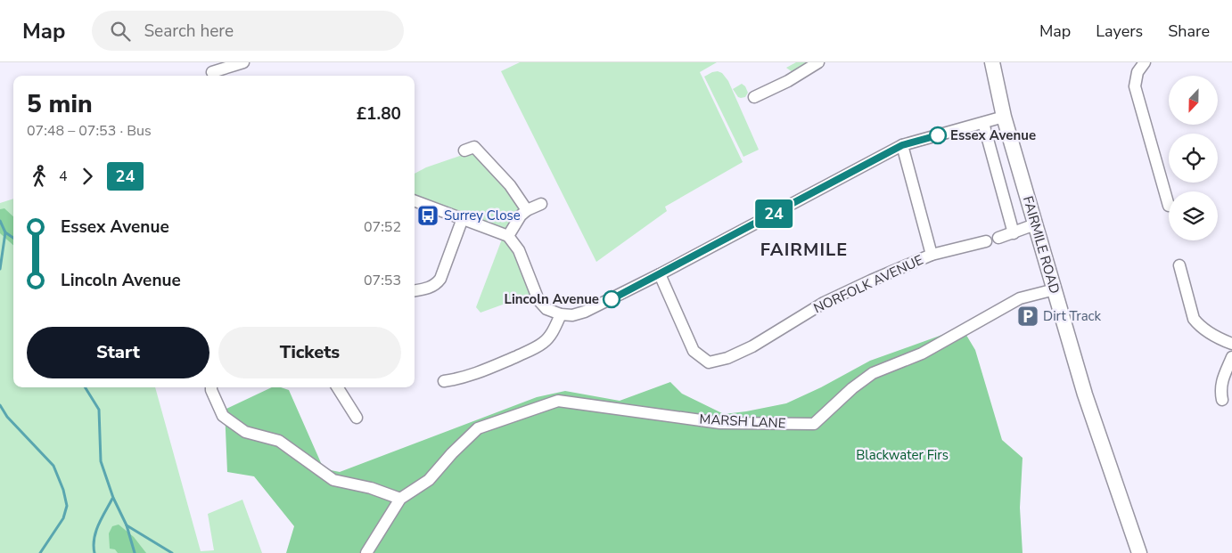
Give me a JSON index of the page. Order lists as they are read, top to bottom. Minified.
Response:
{"streets":{"main road":["FAIRMILE ROAD"],"street":["NORFOLK AVENUE","MARSH LANE"]},"crossings":[["FAIRMILE ROAD","MARSH LANE"]],"districts":["FAIRMILE"],"parks":["Blackwater Firs"],"places":{"other":["Essex Avenue","Lincoln Avenue"],"bus stop":["Surrey Close"],"parking":["Dirt Track"]},"lines":["bus line 24"],"north":"bottom","page":{"header":"Map","search":"Search here","nav":["Map","Layers","Share"],"on_map":"24","heading":["5 min","07:48 – 07:53 · Bus","£1.80"],"legs":["4","24"],"list":[{"name":"Essex Avenue","value":"07:52"},{"name":"Lincoln Avenue","value":"07:53"}],"buttons":["Start","Tickets"]}}
